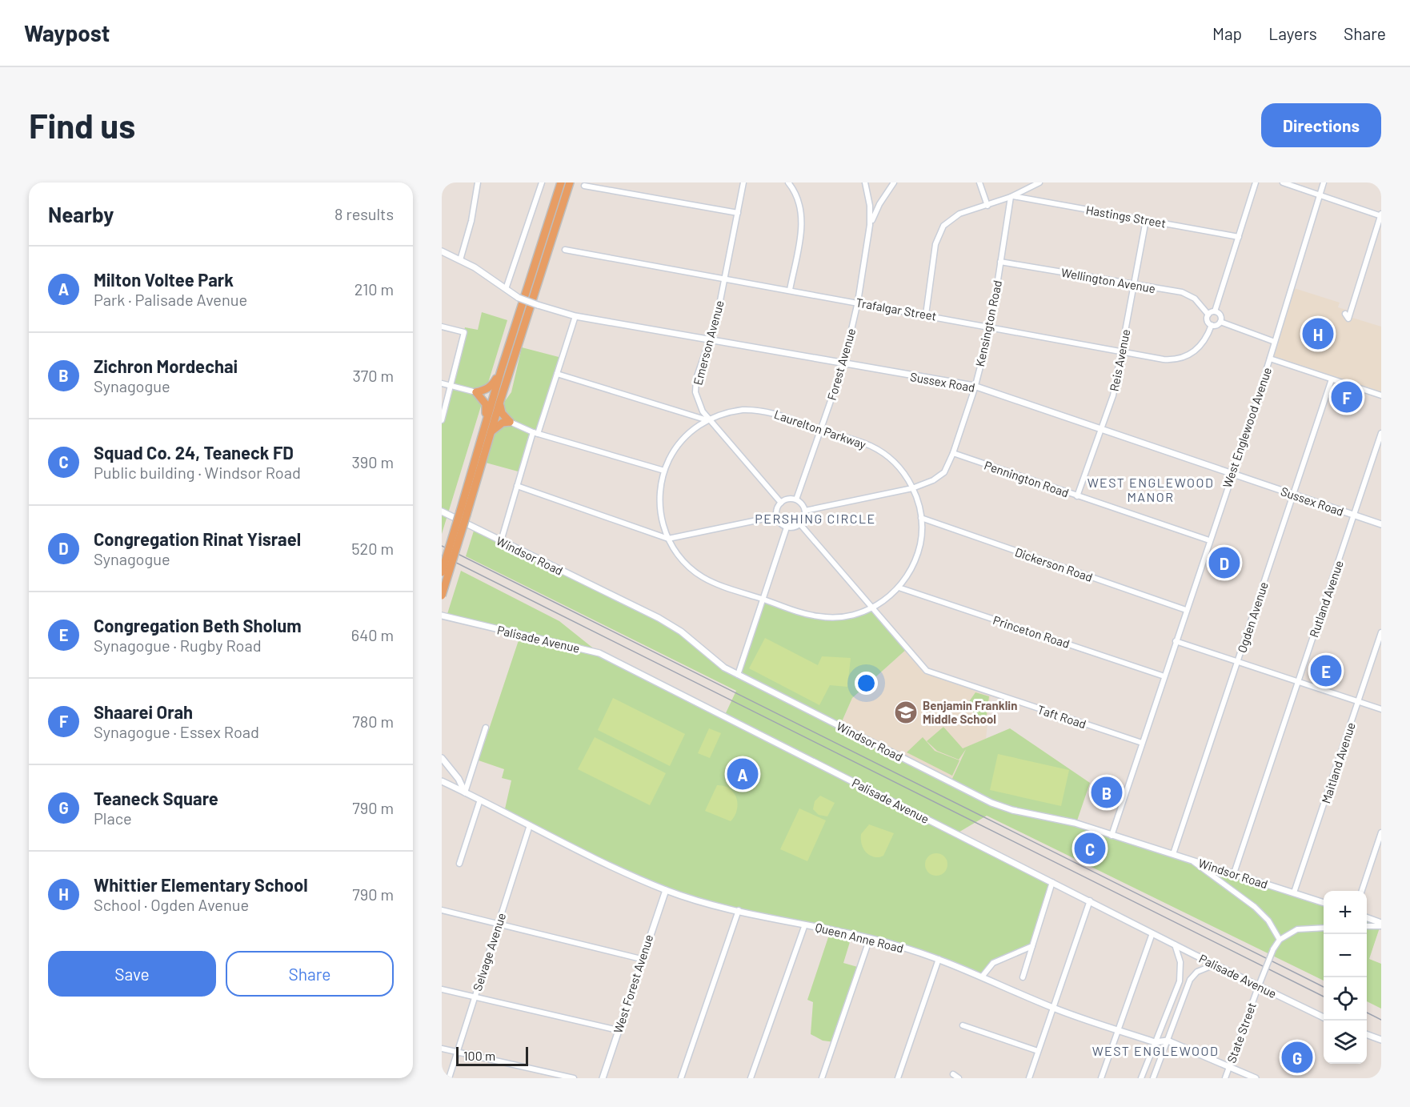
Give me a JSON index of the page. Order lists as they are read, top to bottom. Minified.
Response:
{"streets":{"street":["Hastings Street","Wellington Avenue","Trafalgar Street","Kensington Road","Emerson Avenue","Reis Avenue","Forest Avenue","Sussex Road","West Englewood Avenue","Laurelton Parkway","Pennington Road","Windsor Road","Dickerson Road","Rutland Avenue","Ogden Avenue","Princeton Road","Palisade Avenue","Taft Road","Maitland Avenue","Queen Anne Road","Selvage Avenue","West Forest Avenue","State Street"]},"crossings":[["Hastings Street","Kensington Road"],["Hastings Street","Reis Avenue"],["Wellington Avenue","Trafalgar Street"],["Wellington Avenue","Kensington Road"],["Wellington Avenue","Reis Avenue"],["Trafalgar Street","Kensington Road"],["Trafalgar Street","Emerson Avenue"],["Trafalgar Street","Reis Avenue"],["Trafalgar Street","Forest Avenue"],["Kensington Road","Emerson Avenue"],["Kensington Road","Forest Avenue"],["Kensington Road","Sussex Road"],["Kensington Road","Laurelton Parkway"],["Kensington Road","Pennington Road"],["Emerson Avenue","Forest Avenue"],["Emerson Avenue","Sussex Road"],["Emerson Avenue","Laurelton Parkway"],["Reis Avenue","Sussex Road"],["Reis Avenue","Pennington Road"],["Forest Avenue","Sussex Road"],["Forest Avenue","Laurelton Parkway"],["Sussex Road","West Englewood Avenue"],["Sussex Road","Rutland Avenue"],["Sussex Road","Ogden Avenue"],["West Englewood Avenue","Pennington Road"],["West Englewood Avenue","Windsor Road"],["West Englewood Avenue","Dickerson Road"],["West Englewood Avenue","Princeton Road"],["West Englewood Avenue","Taft Road"],["Laurelton Parkway","Dickerson Road"],["Laurelton Parkway","Princeton Road"],["Laurelton Parkway","Taft Road"],["Windsor Road","Rutland Avenue"],["Windsor Road","Ogden Avenue"],["Windsor Road","Maitland Avenue"],["Queen Anne Road","Selvage Avenue"],["Queen Anne Road","West Forest Avenue"],["Queen Anne Road","State Street"]],"districts":["WEST ENGLEWOOD MANOR","PERSHING CIRCLE","WEST ENGLEWOOD"],"places":{"school or university":["Benjamin Franklin Middle School"]},"scale_bar":"100 m","page":{"header":"Waypost","nav":["Map","Layers","Share"],"buttons":["Directions",["Save","Share"]],"title":"Find us","heading":["Nearby","8 results"],"list":[{"mark":"A","name":"Milton Voltee Park","note":"Park · Palisade Avenue","value":"210 m"},{"mark":"B","name":"Zichron Mordechai","note":"Synagogue","value":"370 m"},{"mark":"C","name":"Squad Co. 24, Teaneck FD","note":"Public building · Windsor Road","value":"390 m"},{"mark":"D","name":"Congregation Rinat Yisrael","note":"Synagogue","value":"520 m"},{"mark":"E","name":"Congregation Beth Sholum","note":"Synagogue · Rugby Road","value":"640 m"},{"mark":"F","name":"Shaarei Orah","note":"Synagogue · Essex Road","value":"780 m"},{"mark":"G","name":"Teaneck Square","note":"Place","value":"790 m"},{"mark":"H","name":"Whittier Elementary School","note":"School · Ogden Avenue","value":"790 m"}],"pins":["H","F","D","E","A","B","C","G"],"map_buttons":["+","−"],"scale":"100 m"}}
